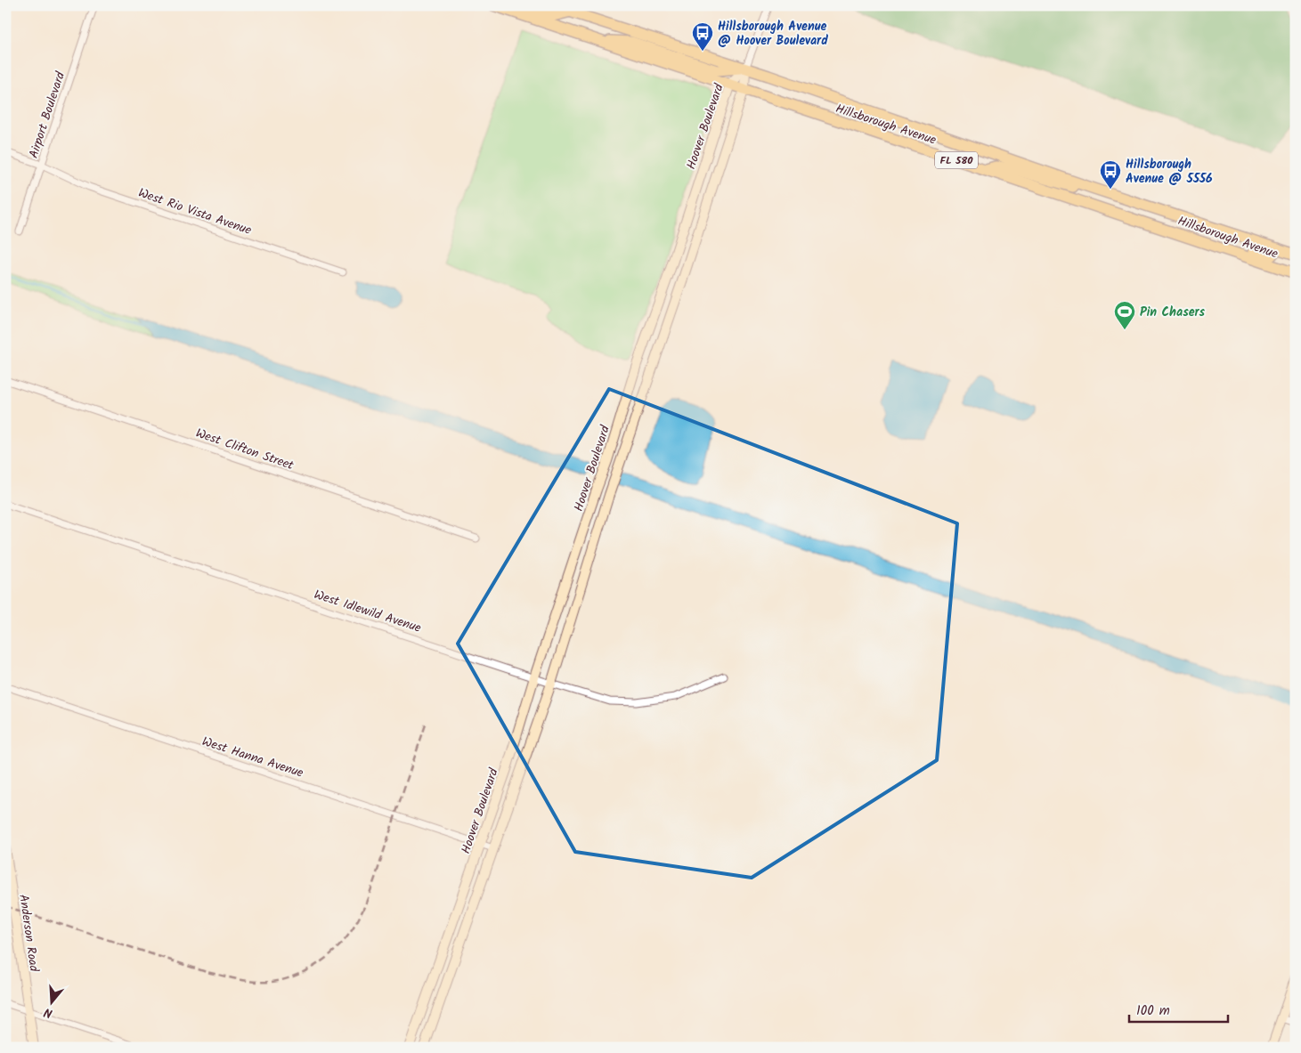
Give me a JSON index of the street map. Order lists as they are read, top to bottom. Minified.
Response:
{"streets":{"main road":["Hillsborough Avenue","Hoover Boulevard","FL 580","Anderson Road"],"street":["Airport Boulevard","West Rio Vista Avenue","West Clifton Street","West Idlewild Avenue","West Hanna Avenue"]},"crossings":[["Airport Boulevard","West Rio Vista Avenue"],["Hillsborough Avenue","Hoover Boulevard"],["Hoover Boulevard","West Idlewild Avenue"],["Hoover Boulevard","West Hanna Avenue"]],"places":{"bus stop":["Hillsborough Avenue @ Hoover Boulevard","Hillsborough Avenue @ 5556"],"sports":["Pin Chasers"]},"scale_bar":"100 m","north":"bottom"}
